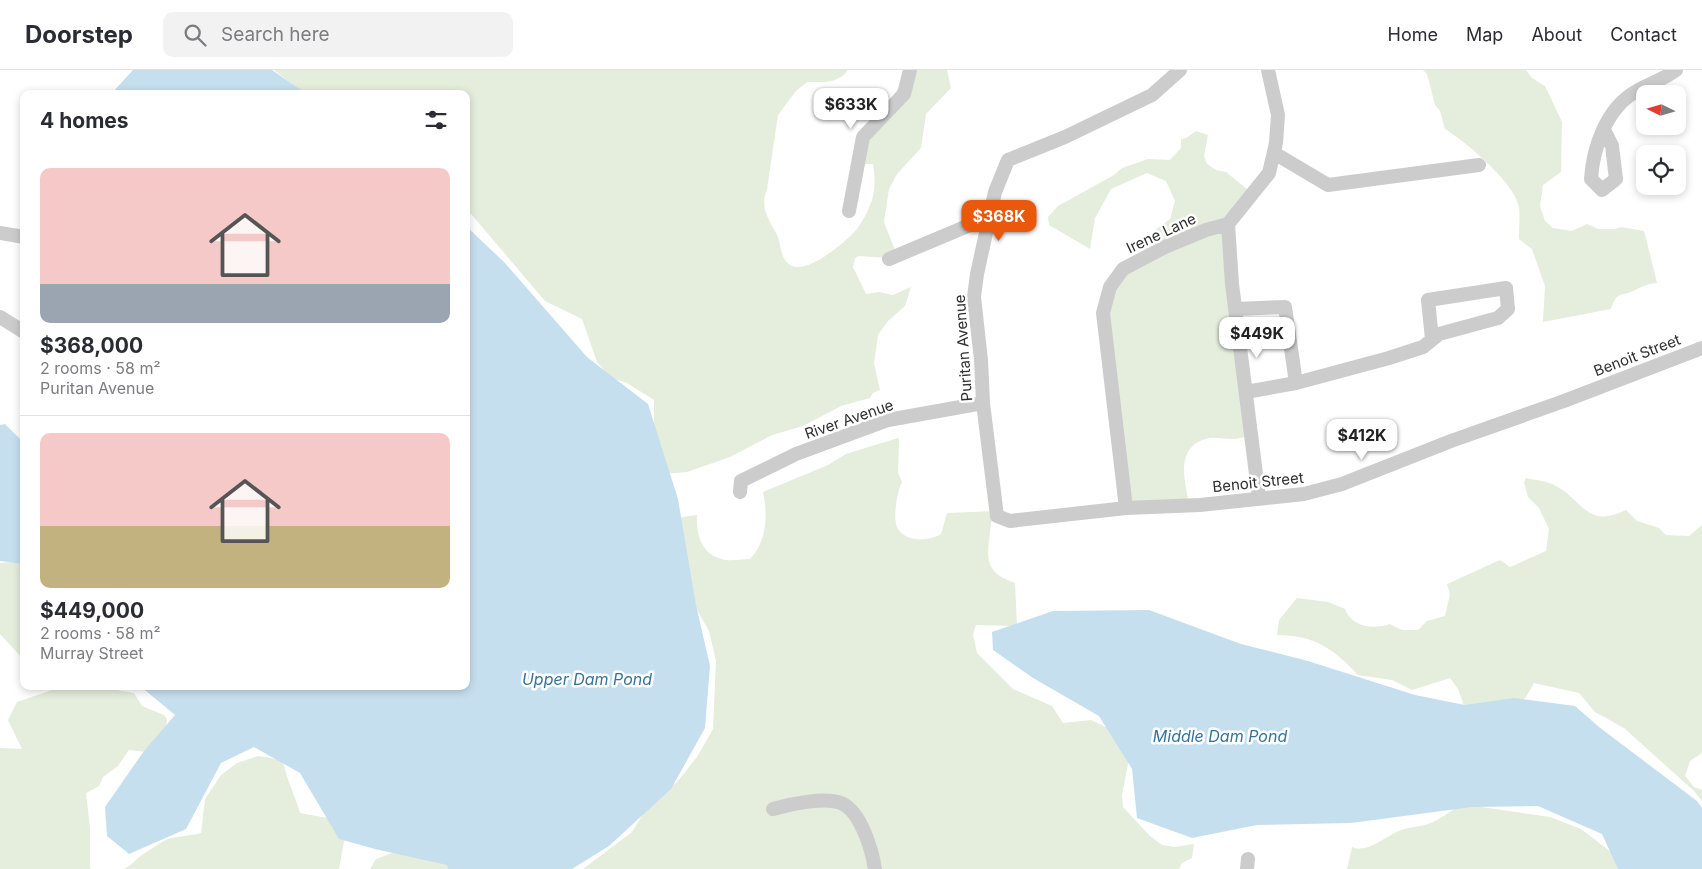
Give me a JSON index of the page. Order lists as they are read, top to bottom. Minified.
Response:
{"streets":{"street":["Irene Lane","Puritan Avenue","Benoit Street","River Avenue"]},"crossings":[["Irene Lane","Benoit Street"],["Puritan Avenue","Benoit Street"],["Puritan Avenue","River Avenue"]],"water":["Upper Dam Pond","Middle Dam Pond"],"north":"left","page":{"header":"Doorstep","search":"Search here","nav":["Home","Map","About","Contact"],"price":["$633K","$368K","$449K","$412K"],"heading":"4 homes","list":[{"name":"$368,000","note":"2 rooms · 58 m² · Puritan Avenue"},{"name":"$449,000","note":"2 rooms · 58 m² · Murray Street"}]}}
